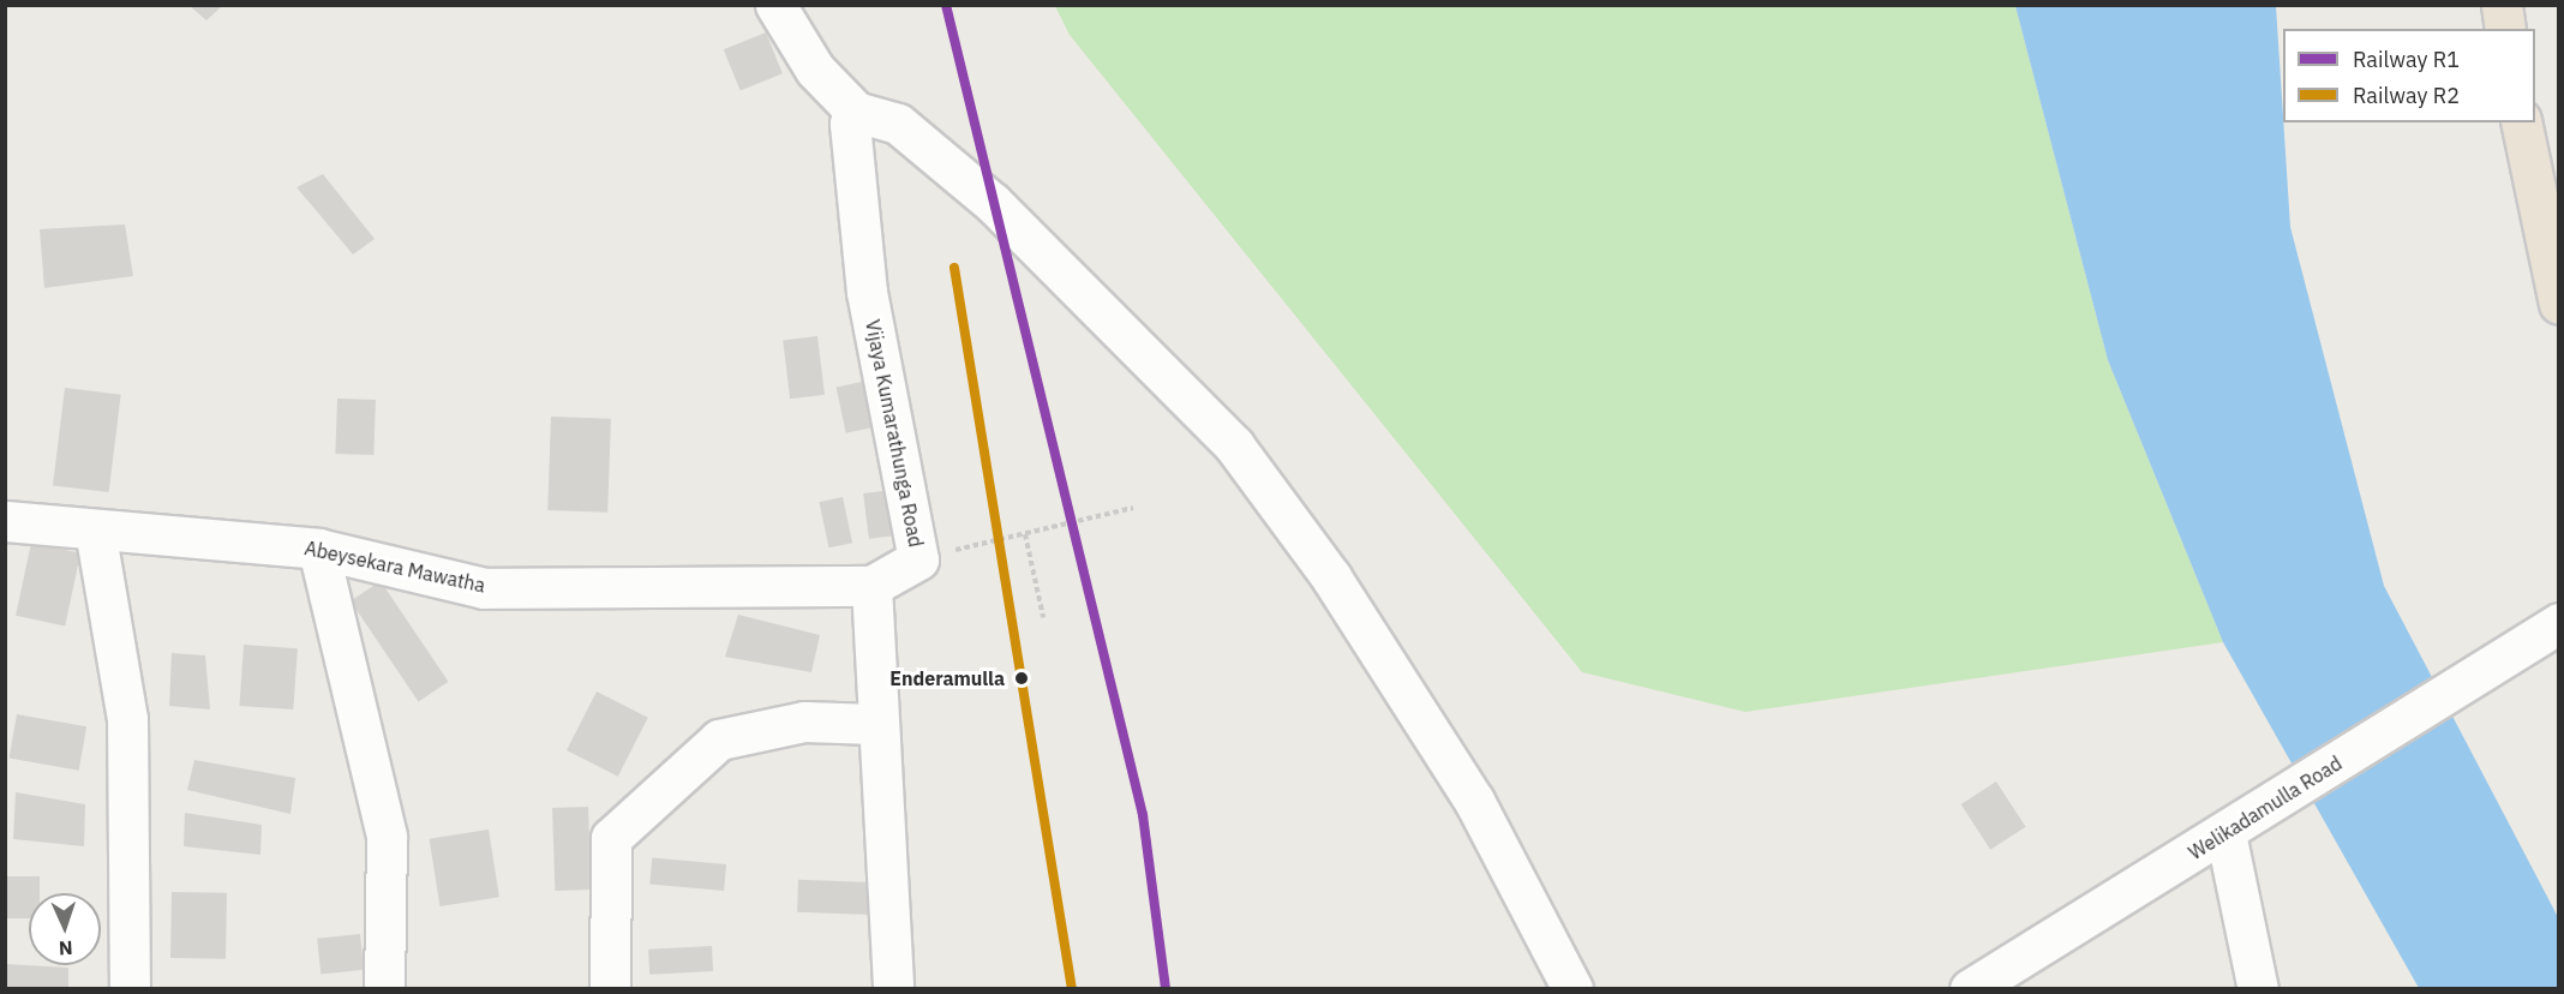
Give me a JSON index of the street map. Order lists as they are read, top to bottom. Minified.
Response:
{"streets":{"street":["Vijaya Kumarathunga Road","Abeysekara Mawatha","Welikadamulla Road"]},"crossings":[["Vijaya Kumarathunga Road","Abeysekara Mawatha"]],"places":["Enderamulla"],"lines":["rail line R1","rail line R2"],"legend":["Railway R1","Railway R2"],"north":"bottom"}
